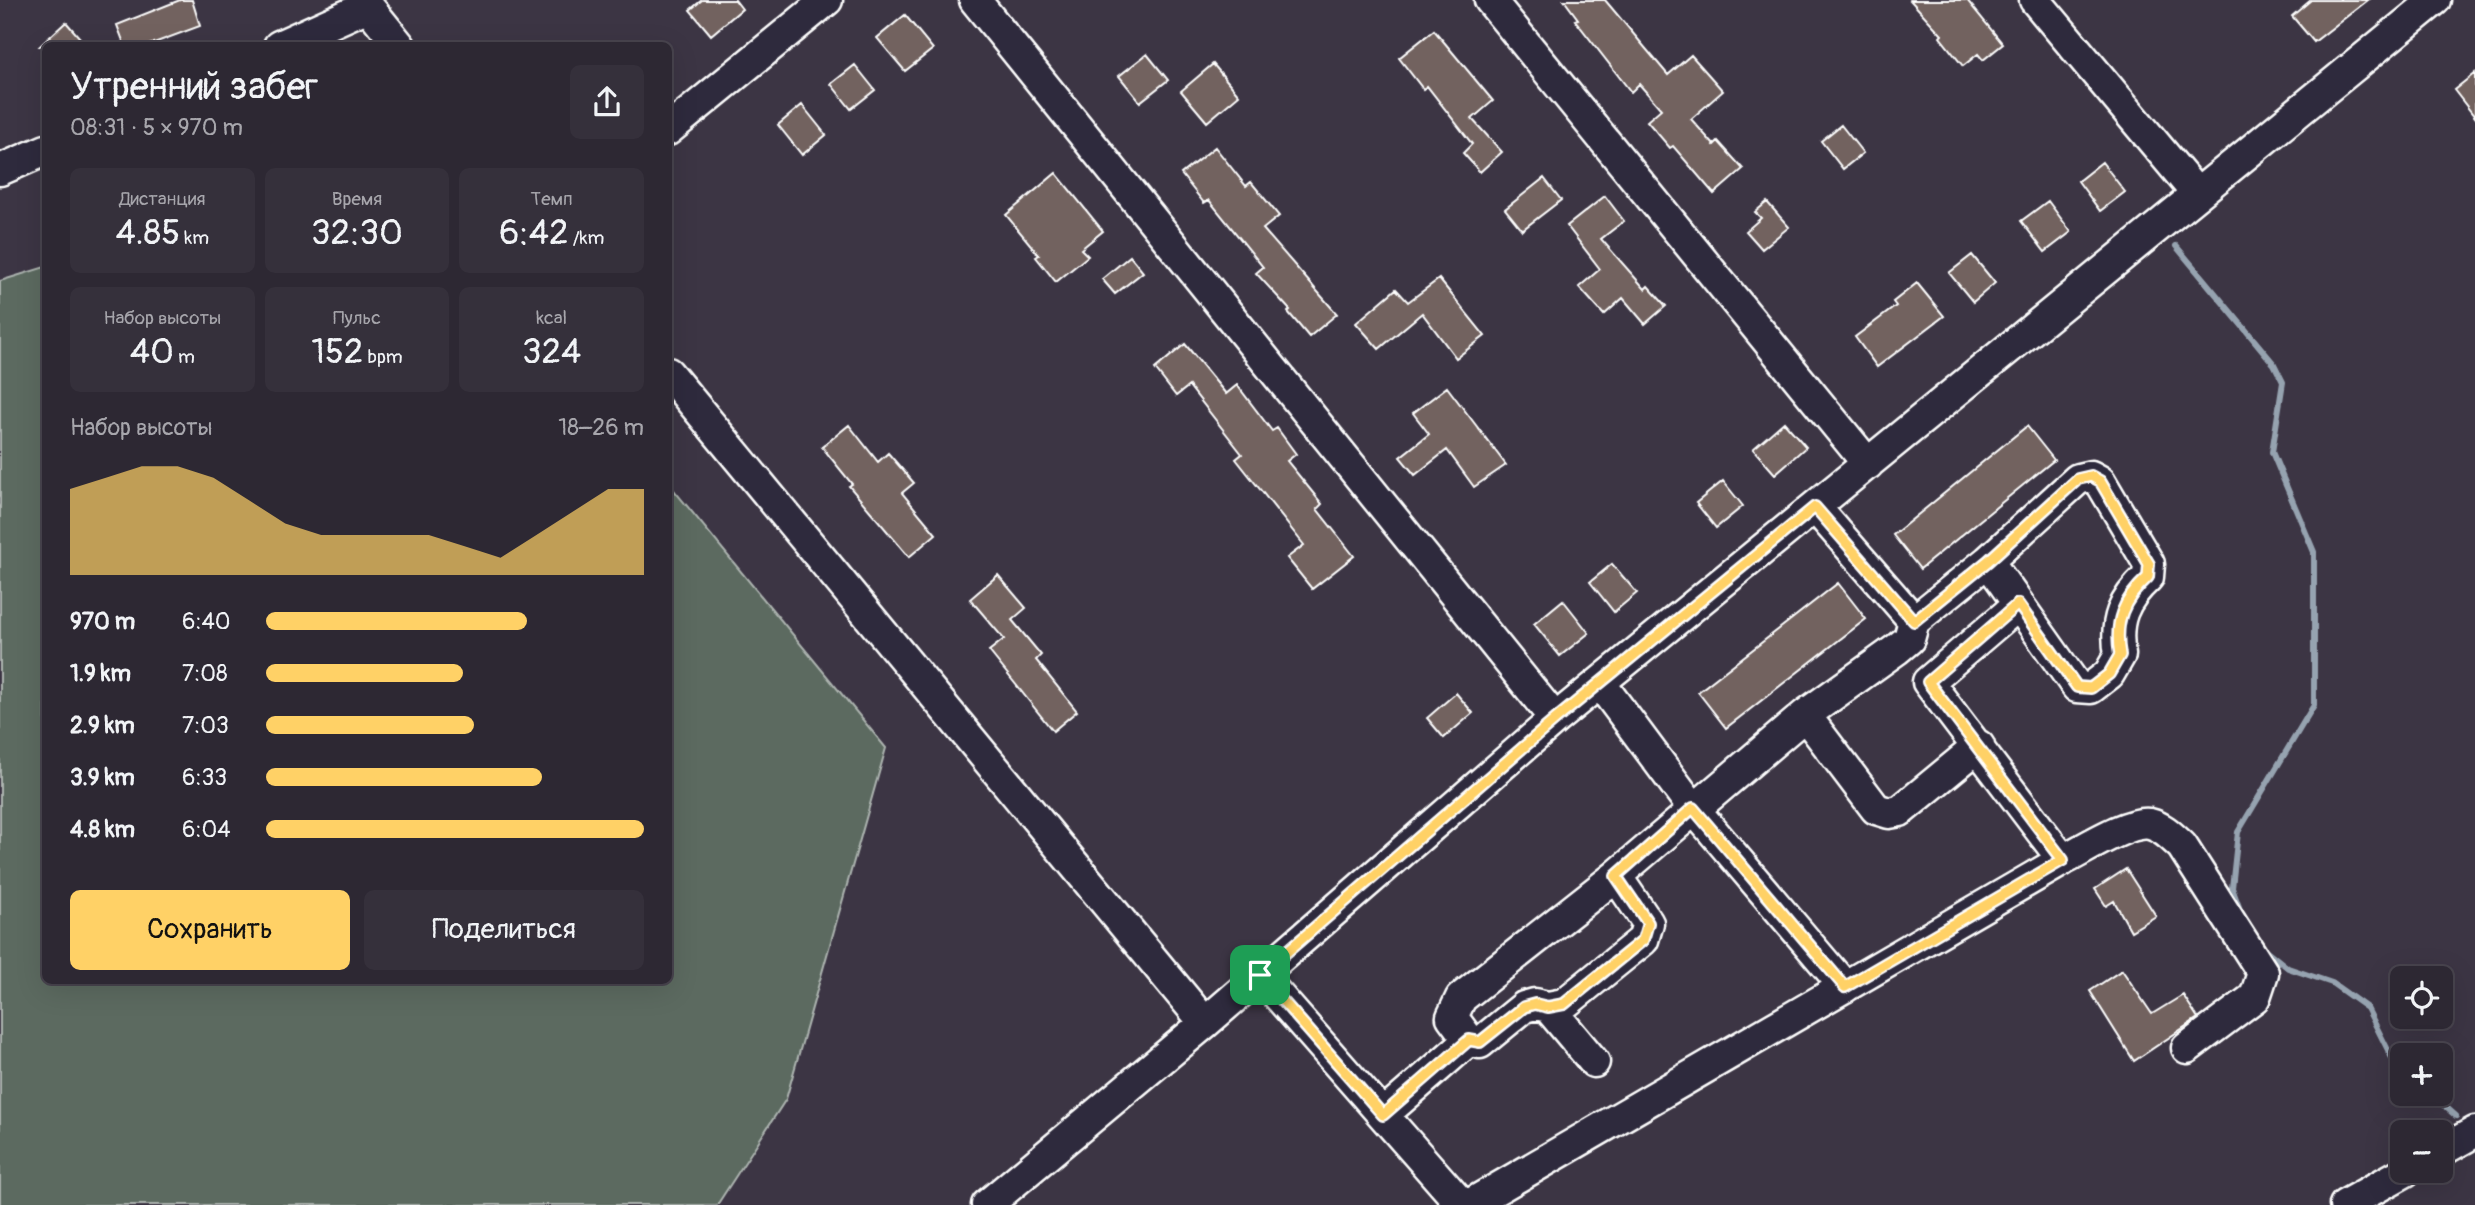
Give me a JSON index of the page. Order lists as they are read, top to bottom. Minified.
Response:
{"page":{"heading":["Утренний забег","08:31 · 5 × 970 m"],"stats":[["Дистанция","4.85 km"],["Время","32:30"],["Темп","6:42 /km"],["Набор высоты","40 m"],["Пульс","152 bpm"],["kcal","324"]],"chart":["Набор высоты","18–26 m"],"list":[{"name":"970 m","note":"6:40"},{"name":"1.9 km","note":"7:08"},{"name":"2.9 km","note":"7:03"},{"name":"3.9 km","note":"6:33"},{"name":"4.8 km","note":"6:04"}],"buttons":["Сохранить","Поделиться"],"map_buttons":["+","−"]}}
